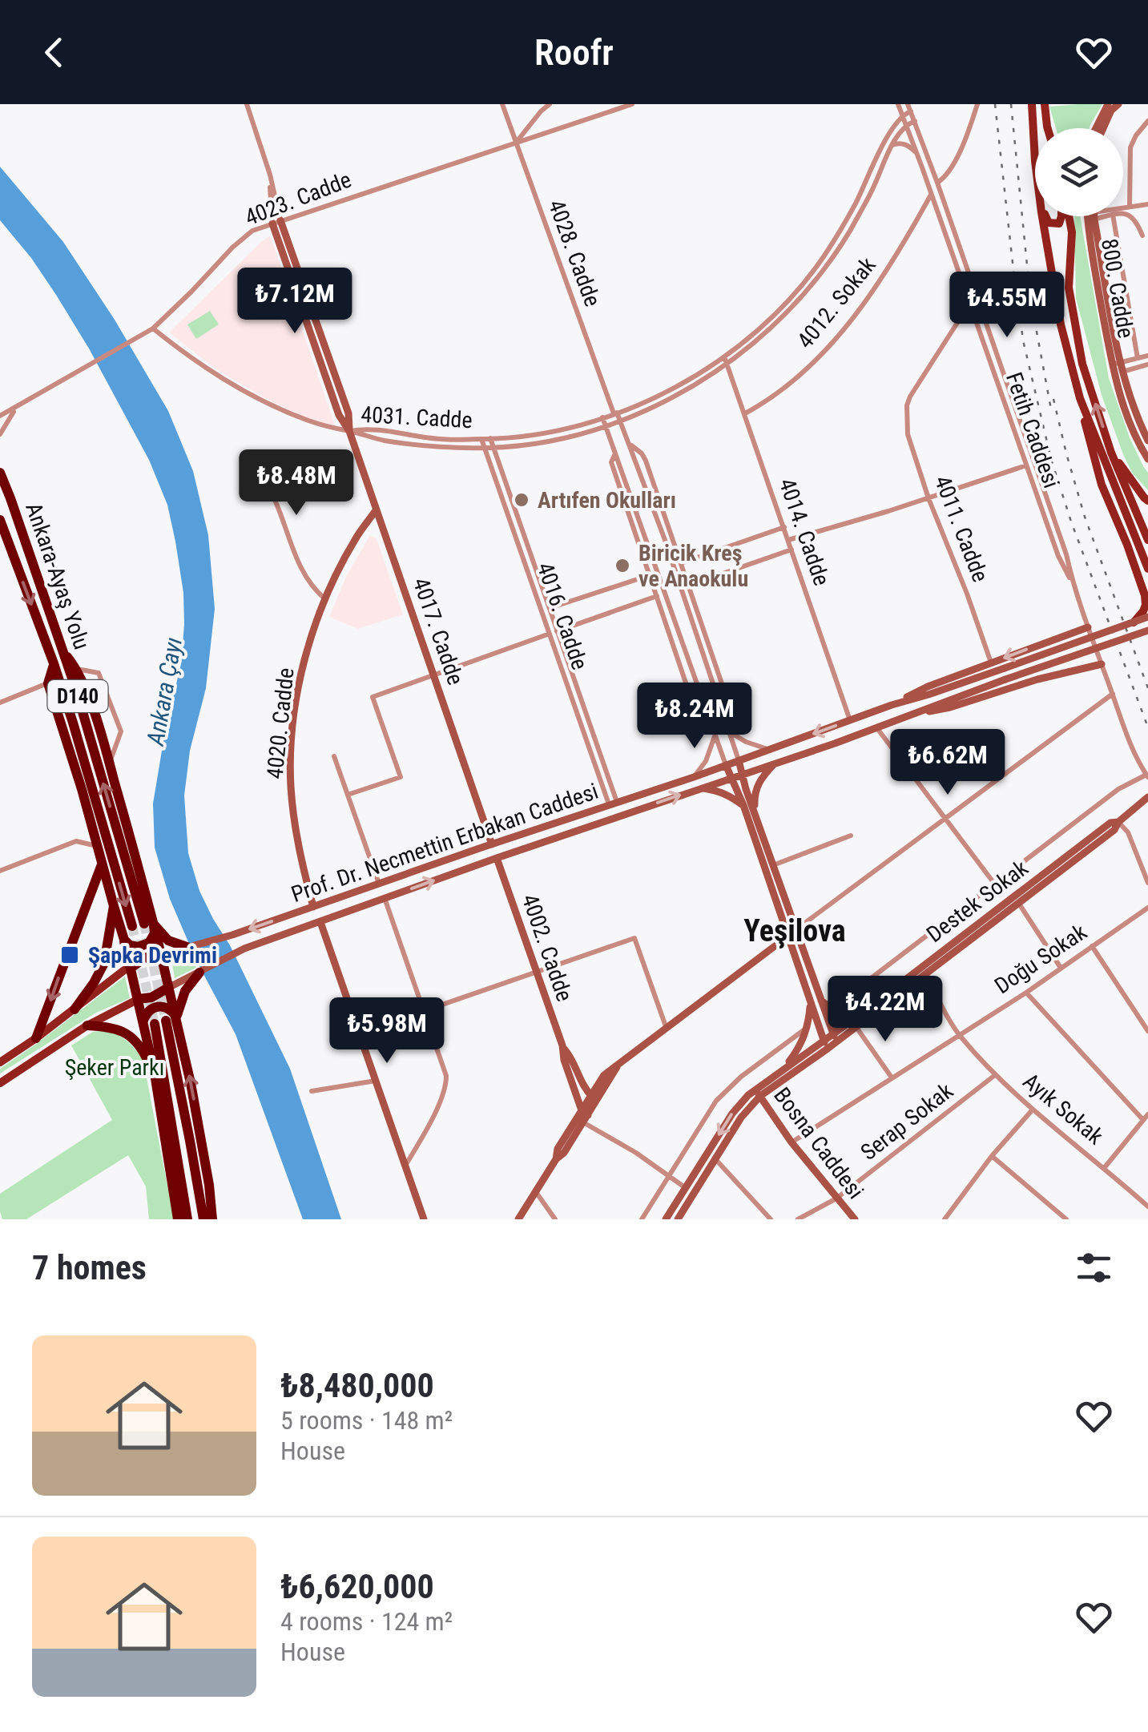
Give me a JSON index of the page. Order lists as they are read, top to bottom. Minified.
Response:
{"streets":{"highway":["Ankara-Ayaş Yolu","D140"],"street":["4023. Cadde","4028. Cadde","800. Cadde","4012. Sokak","4031. Cadde","Fetih Caddesi","4011. Cadde","4014. Cadde","4016. Cadde","4017. Cadde","4020. Cadde","Prof. Dr. Necmettin Erbakan Caddesi","Destek Sokak","4002. Cadde","Doğu Sokak","Ayık Sokak","Serap Sokak","Bosna Caddesi"]},"crossings":[["4023. Cadde","4028. Cadde"],["4023. Cadde","4017. Cadde"],["4028. Cadde","4031. Cadde"],["4012. Sokak","Fetih Caddesi"],["4012. Sokak","4014. Cadde"],["4031. Cadde","Fetih Caddesi"],["4031. Cadde","4014. Cadde"],["4031. Cadde","4016. Cadde"],["4031. Cadde","4017. Cadde"],["Fetih Caddesi","4011. Cadde"],["4014. Cadde","Prof. Dr. Necmettin Erbakan Caddesi"],["4016. Cadde","Prof. Dr. Necmettin Erbakan Caddesi"],["4017. Cadde","4020. Cadde"],["4017. Cadde","Prof. Dr. Necmettin Erbakan Caddesi"],["4020. Cadde","Prof. Dr. Necmettin Erbakan Caddesi"],["Prof. Dr. Necmettin Erbakan Caddesi","4002. Cadde"],["Destek Sokak","Ayık Sokak"],["Destek Sokak","Bosna Caddesi"],["Doğu Sokak","Ayık Sokak"],["Doğu Sokak","Bosna Caddesi"],["Ayık Sokak","Serap Sokak"],["Serap Sokak","Bosna Caddesi"]],"districts":["Yeşilova"],"water":["Ankara Çayı"],"parks":["Şeker Parkı"],"places":{"other":["Artıfen Okulları","Biricik Kreş ve Anaokulu"],"transit":["Şapka Devrimi"]},"page":{"header":"Roofr","price":["₺7.12M","₺4.55M","₺8.48M","₺8.24M","₺6.62M","₺4.22M","₺5.98M"],"heading":"7 homes","list":[{"name":"₺8,480,000","note":"5 rooms · 148 m² · House"},{"name":"₺6,620,000","note":"4 rooms · 124 m² · House"}]}}
